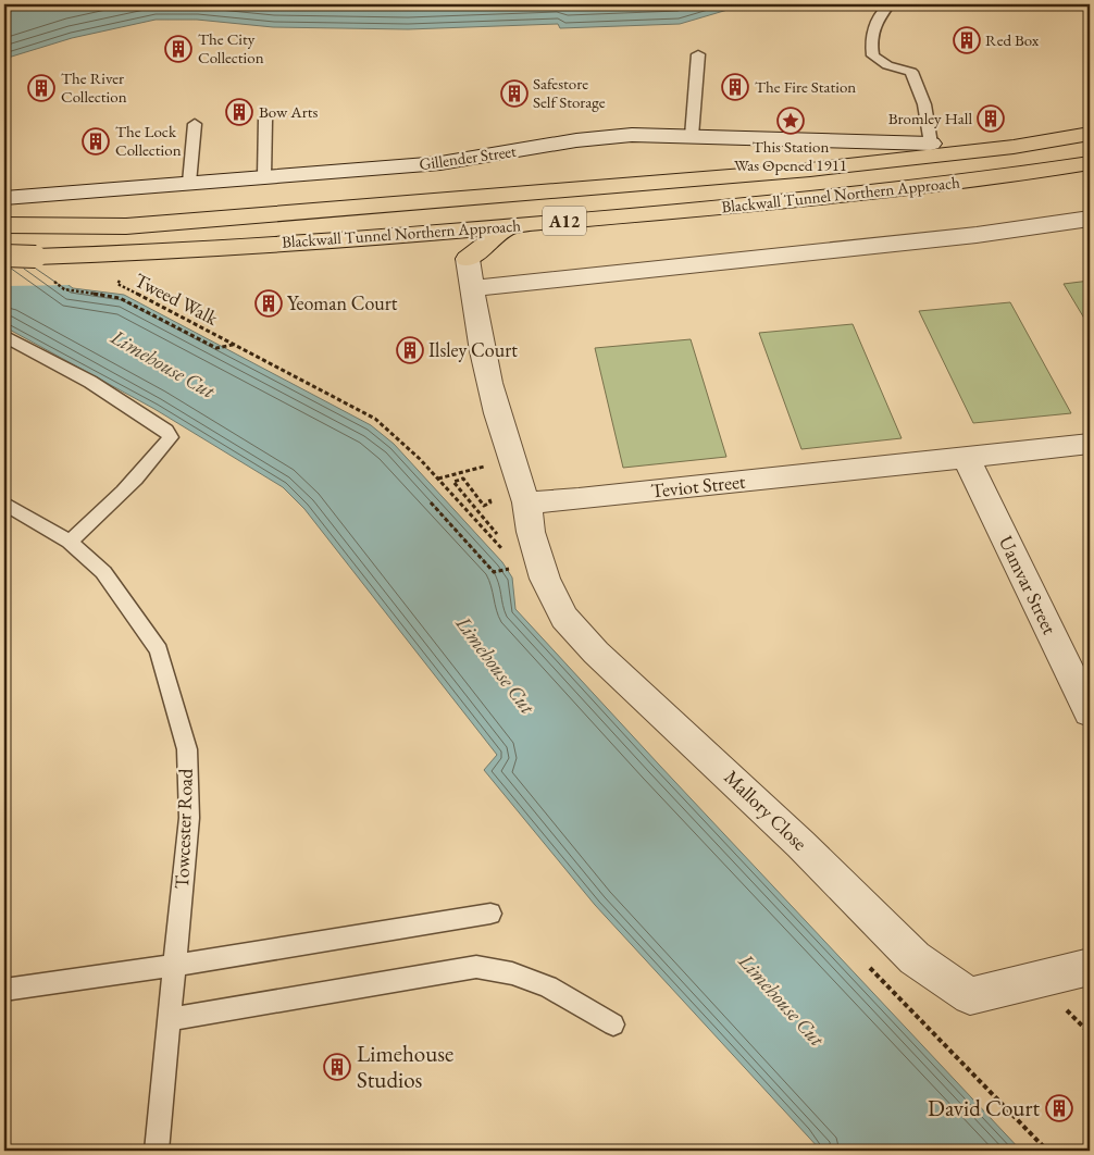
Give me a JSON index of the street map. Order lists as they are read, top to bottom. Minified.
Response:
{"streets":{"highway":["Blackwall Tunnel Northern Approach","A12"],"street":["Gillender Street","Teviot Street","Uamvar Street","Mallory Close"],"lane":["Towcester Road"],"path":["Tweed Walk"]},"crossings":[["Teviot Street","Uamvar Street"],["Teviot Street","Mallory Close"]],"water":["Limehouse Cut"],"places":{"building":["Red Box","The City Collection","The Fire Station","The River Collection","Safestore Self Storage","Bow Arts","Bromley Hall","The Lock Collection","Yeoman Court","Ilsley Court","Limehouse Studios","David Court"],"place":["This Station Was Opened 1911"]}}
